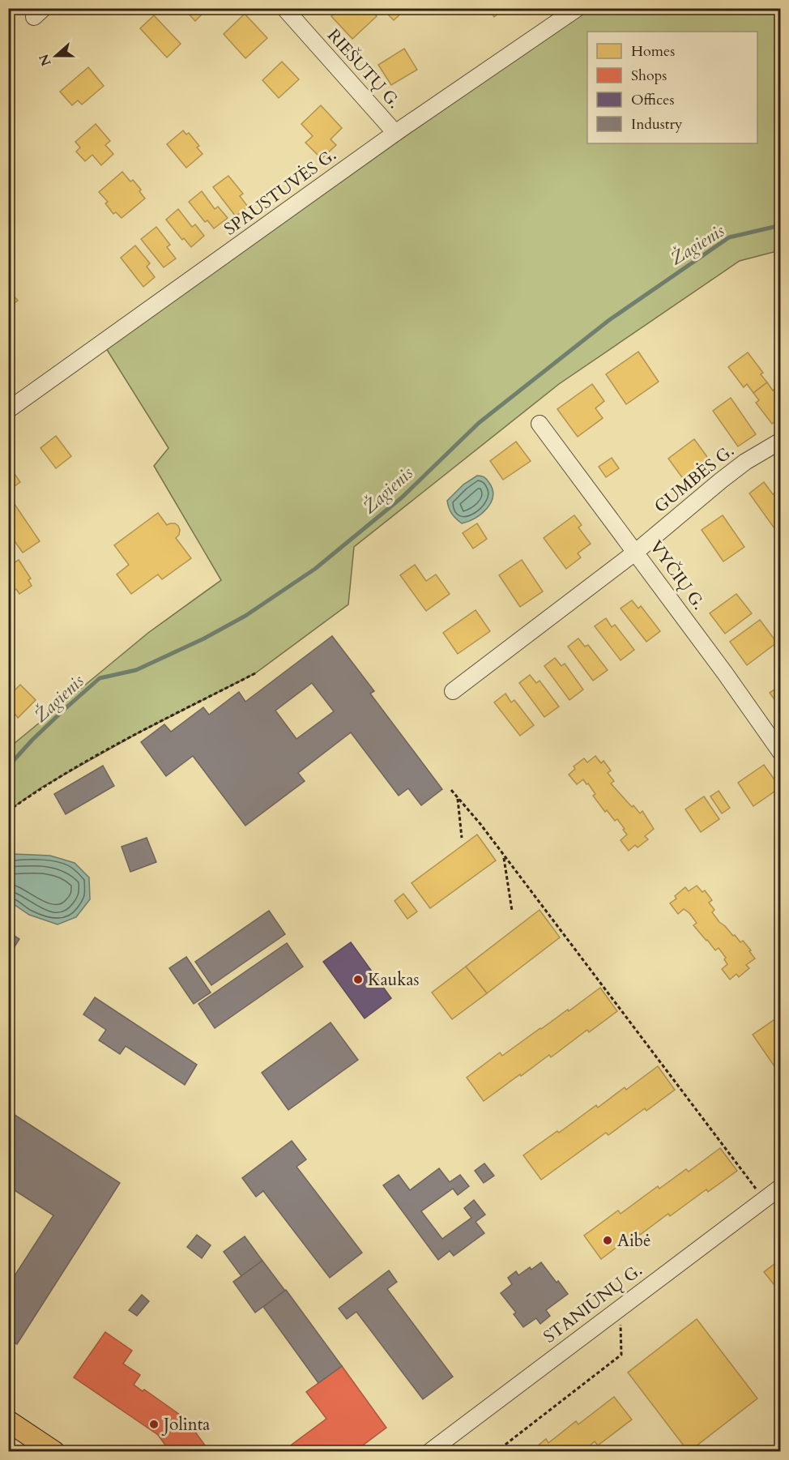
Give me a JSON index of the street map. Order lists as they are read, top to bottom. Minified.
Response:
{"streets":{"street":["RIEŠUTŲ G.","SPAUSTUVĖS G.","GUMBĖS G.","VYČIŲ G.","STANIŪNŲ G."]},"crossings":[["RIEŠUTŲ G.","SPAUSTUVĖS G."],["GUMBĖS G.","VYČIŲ G."]],"water":["Žagienis"],"places":["Kaukas","Aibė","Jolinta"],"legend":["Homes","Shops","Offices","Industry"],"north":"left"}
